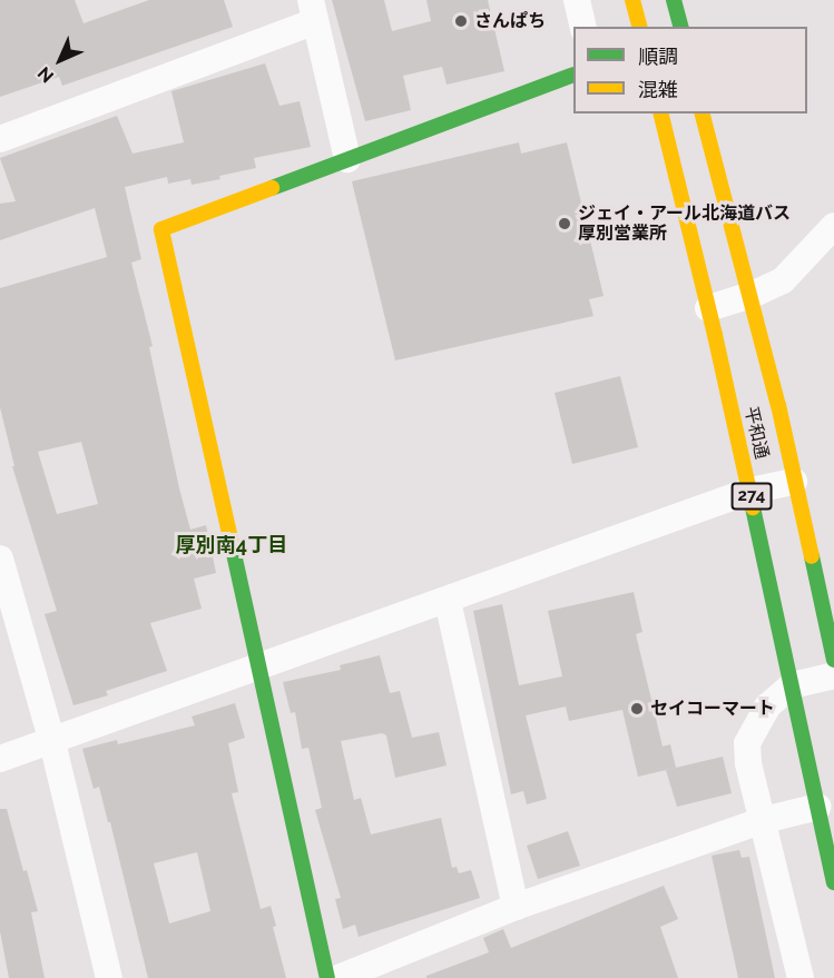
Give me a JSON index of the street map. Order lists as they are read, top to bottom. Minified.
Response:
{"streets":{"main road":["平和通","274"]},"districts":["厚別南4丁目"],"places":["さんぱち","ジェイ・アール北海道バス 厚別営業所","セイコーマート"],"legend":["順調","混雑"],"north":"bottom left"}
